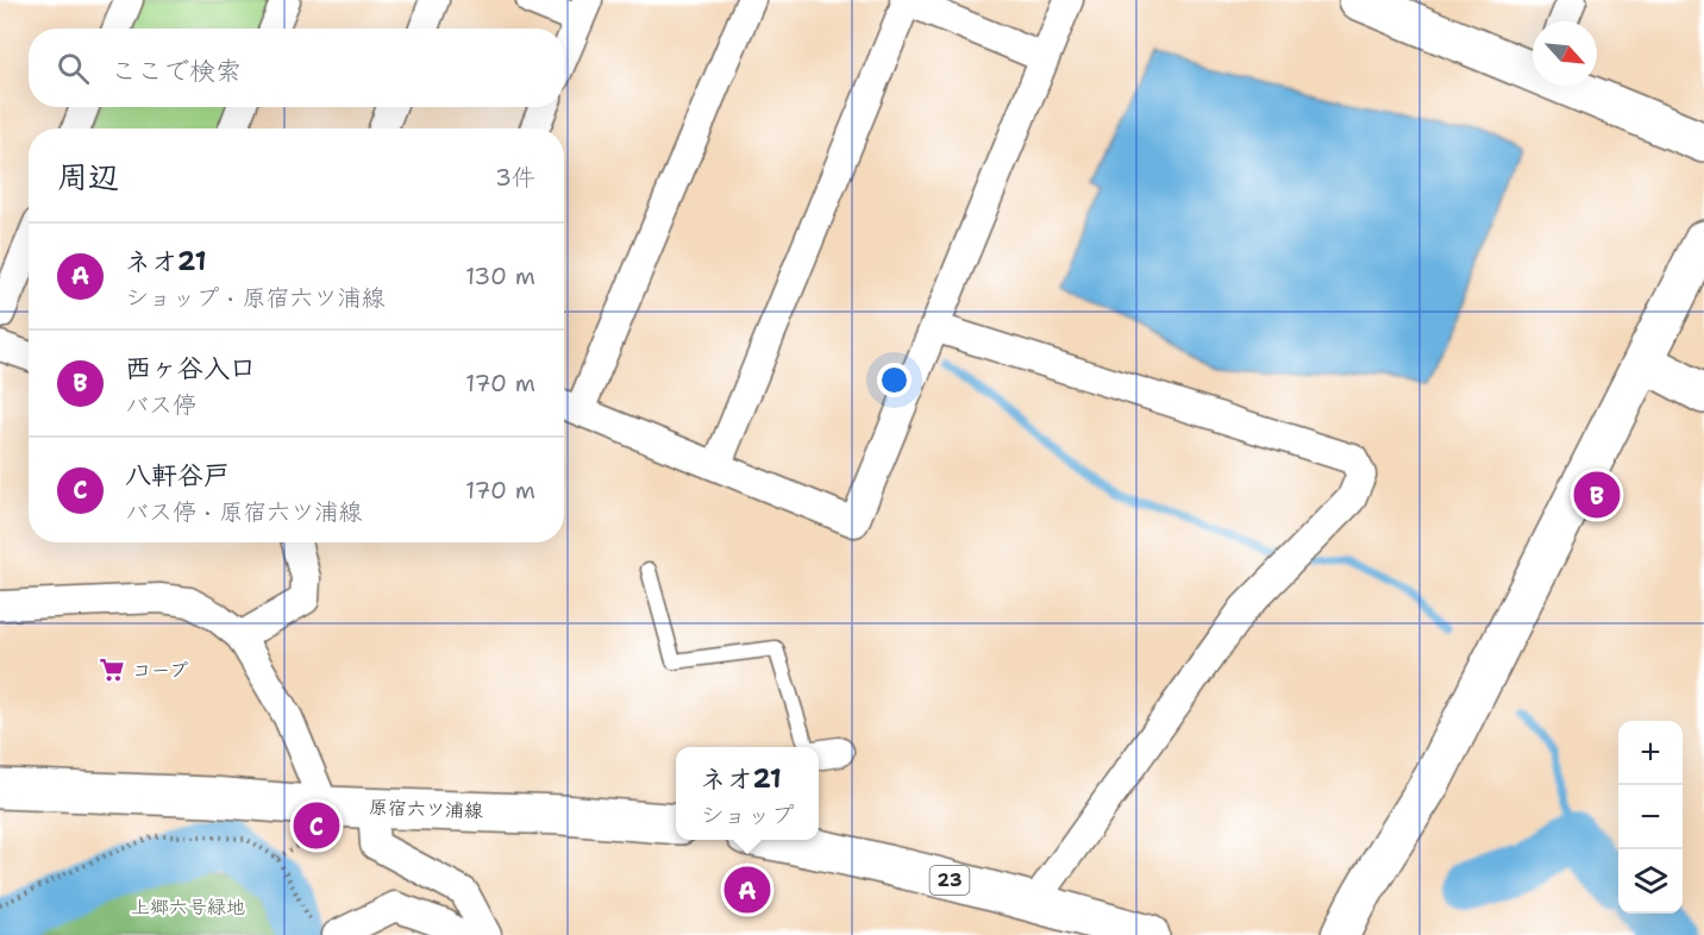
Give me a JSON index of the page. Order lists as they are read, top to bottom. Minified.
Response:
{"streets":{"street":["原宿六ツ浦線","23"]},"parks":["上郷六号緑地"],"places":{"supermarket":["コープ"]},"north":"bottom right","page":{"search":"ここで検索","heading":["周辺","3件"],"list":[{"mark":"A","name":"ネオ21","note":"ショップ · 原宿六ツ浦線","value":"130 m"},{"mark":"B","name":"西ヶ谷入口","note":"バス停","value":"170 m"},{"mark":"C","name":"八軒谷戸","note":"バス停 · 原宿六ツ浦線","value":"170 m"}],"pins":["B","C","A"],"map_buttons":["+","−"],"popup":["ネオ21","ショップ"]}}
